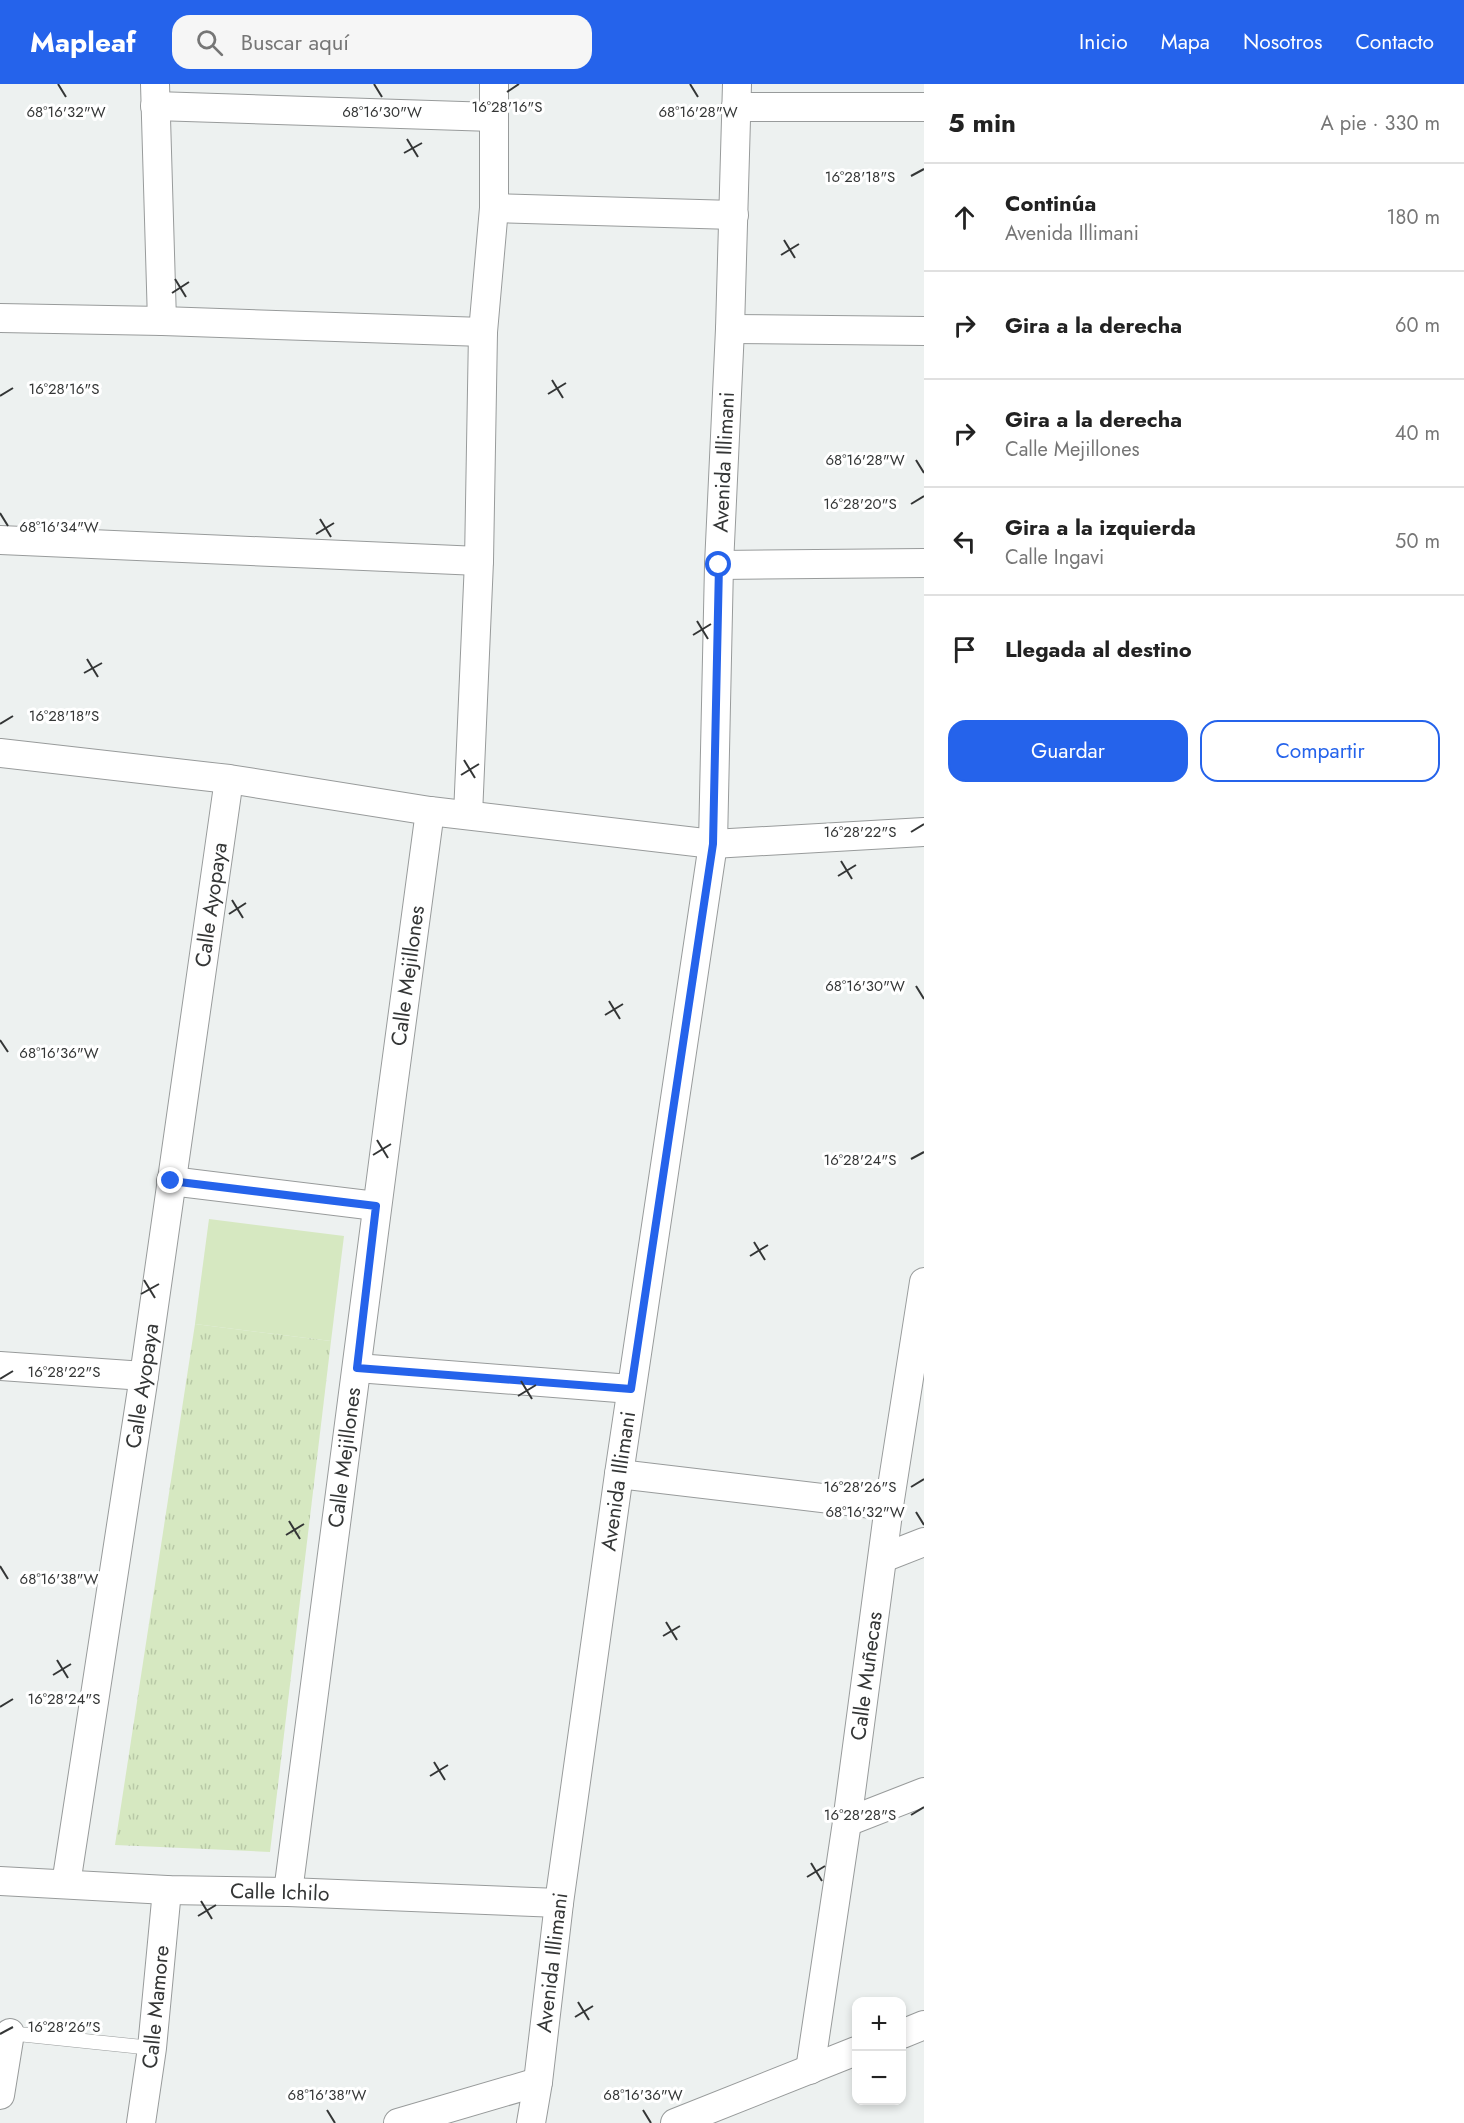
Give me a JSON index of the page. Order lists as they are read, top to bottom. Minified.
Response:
{"streets":{"street":["Avenida Illimani","Calle Ayopaya","Calle Mejillones","Calle Muñecas","Calle Ichilo","Calle Mamore"]},"crossings":[["Avenida Illimani","Calle Ichilo"],["Calle Ayopaya","Calle Ichilo"],["Calle Mejillones","Calle Ichilo"],["Calle Ichilo","Calle Mamore"]],"page":{"header":"Mapleaf","search":"Buscar aquí","nav":["Inicio","Mapa","Nosotros","Contacto"],"heading":["5 min","A pie · 330 m"],"list":[["Continúa","Avenida Illimani","180 m"],["Gira a la derecha","60 m"],["Gira a la derecha","Calle Mejillones","40 m"],["Gira a la izquierda","Calle Ingavi","50 m"],"Llegada al destino"],"buttons":["Guardar","Compartir"],"map_buttons":["+","−"]},"coordinates":["16°28'16\"S","68°16'32\"W","68°16'30\"W","68°16'28\"W","16°28'18\"S","16°28'20\"S","68°16'34\"W","16°28'22\"S","68°16'36\"W","16°28'24\"S","16°28'26\"S","68°16'38\"W","16°28'28\"S"]}
